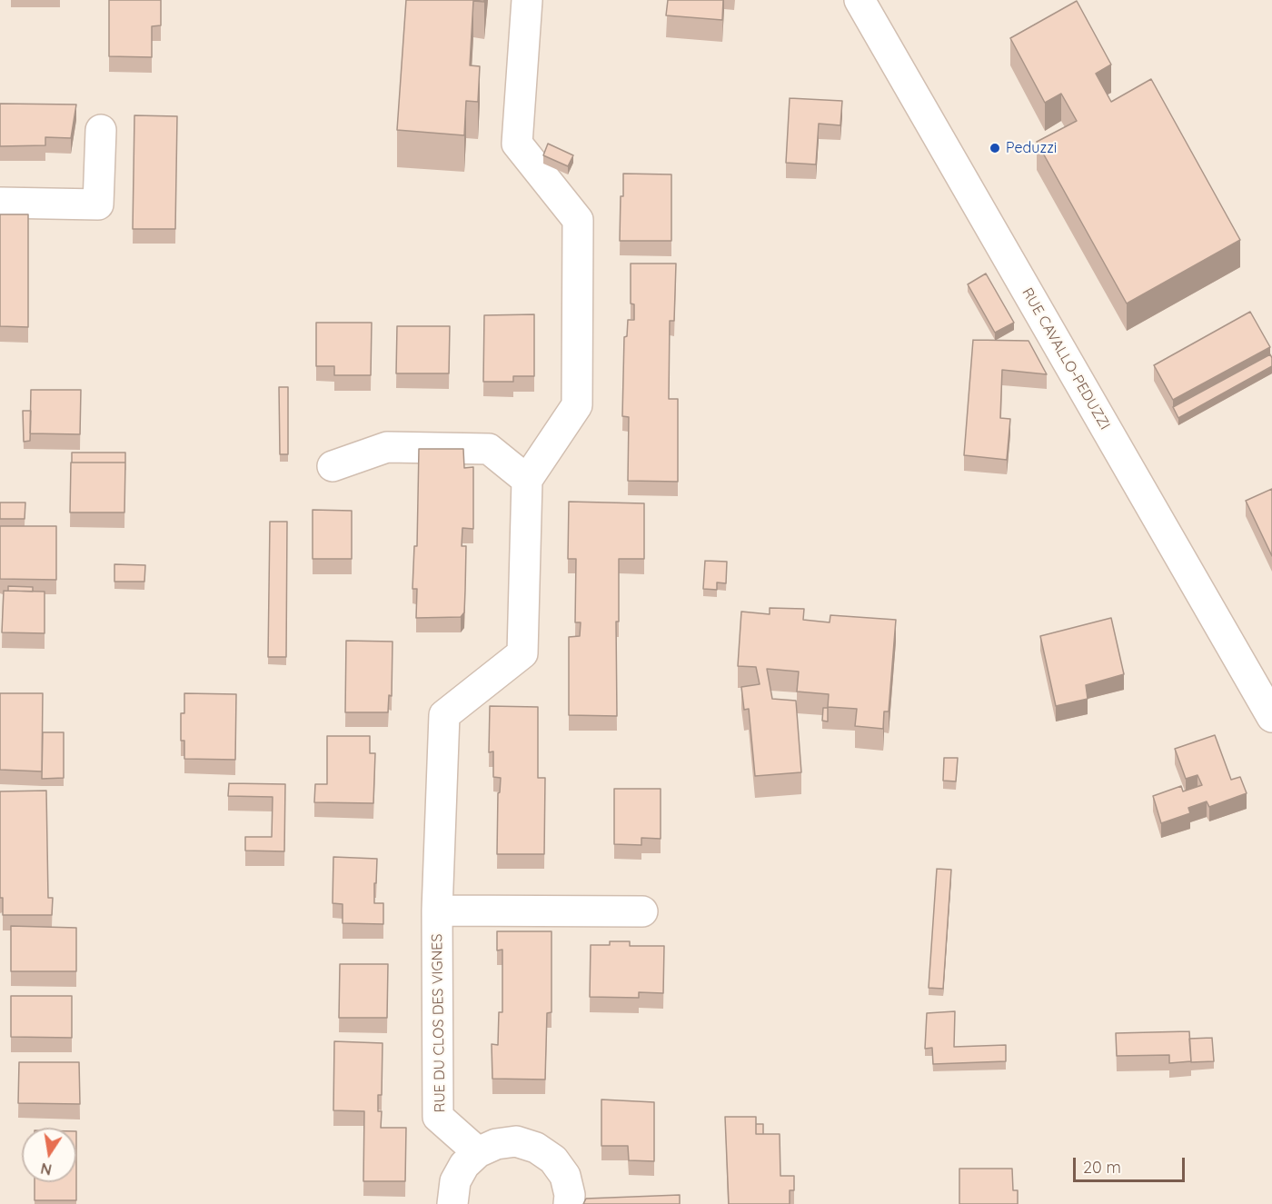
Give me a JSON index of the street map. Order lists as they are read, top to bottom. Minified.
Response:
{"streets":{"street":["RUE CAVALLO-PEDUZZI","RUE DU CLOS DES VIGNES"]},"places":["Peduzzi"],"scale_bar":"20 m","north":"bottom"}
